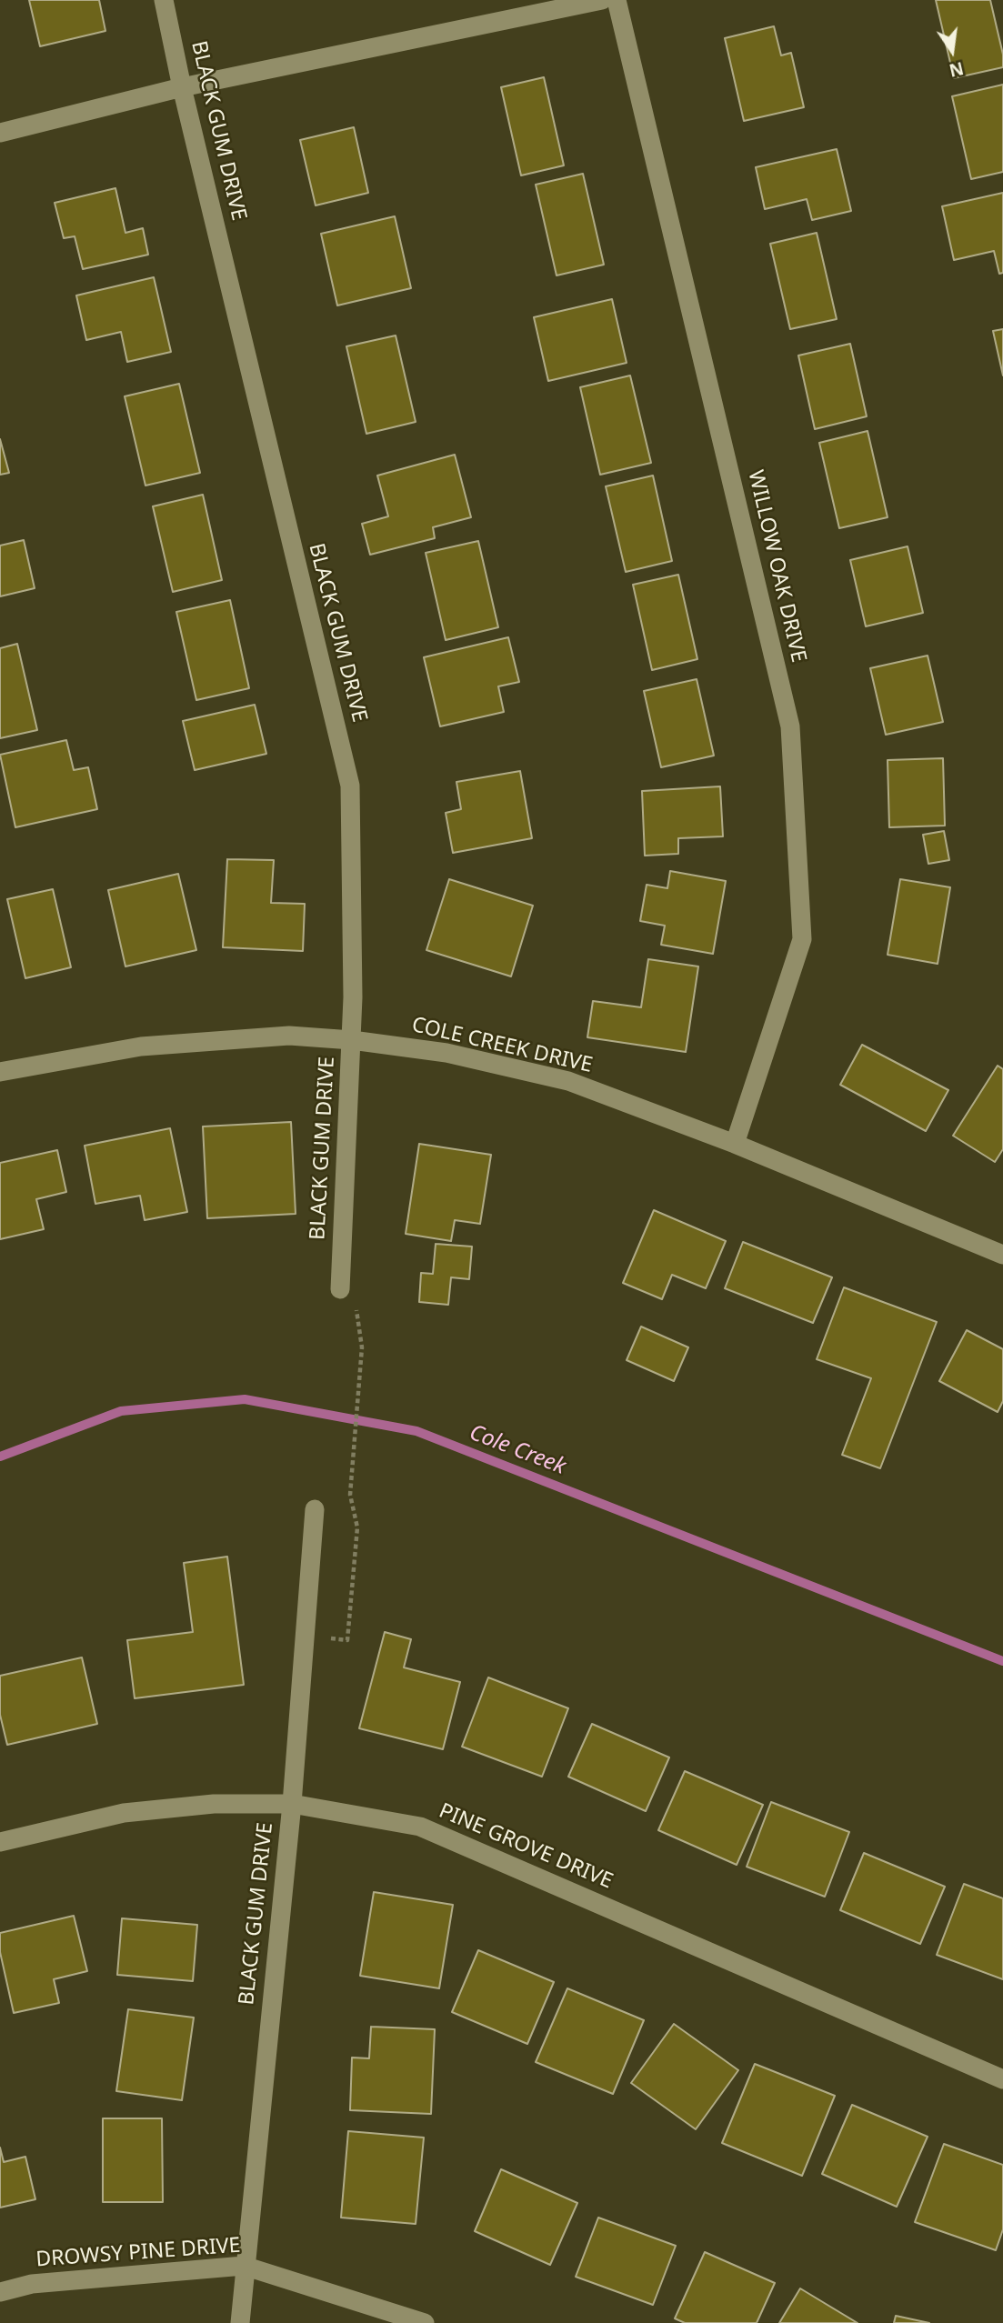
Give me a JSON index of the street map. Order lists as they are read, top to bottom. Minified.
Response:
{"streets":{"street":["BLACK GUM DRIVE","WILLOW OAK DRIVE","COLE CREEK DRIVE","PINE GROVE DRIVE","DROWSY PINE DRIVE"]},"crossings":[["BLACK GUM DRIVE","COLE CREEK DRIVE"],["BLACK GUM DRIVE","PINE GROVE DRIVE"],["BLACK GUM DRIVE","DROWSY PINE DRIVE"],["WILLOW OAK DRIVE","COLE CREEK DRIVE"]],"water":["Cole Creek"],"north":"bottom"}
